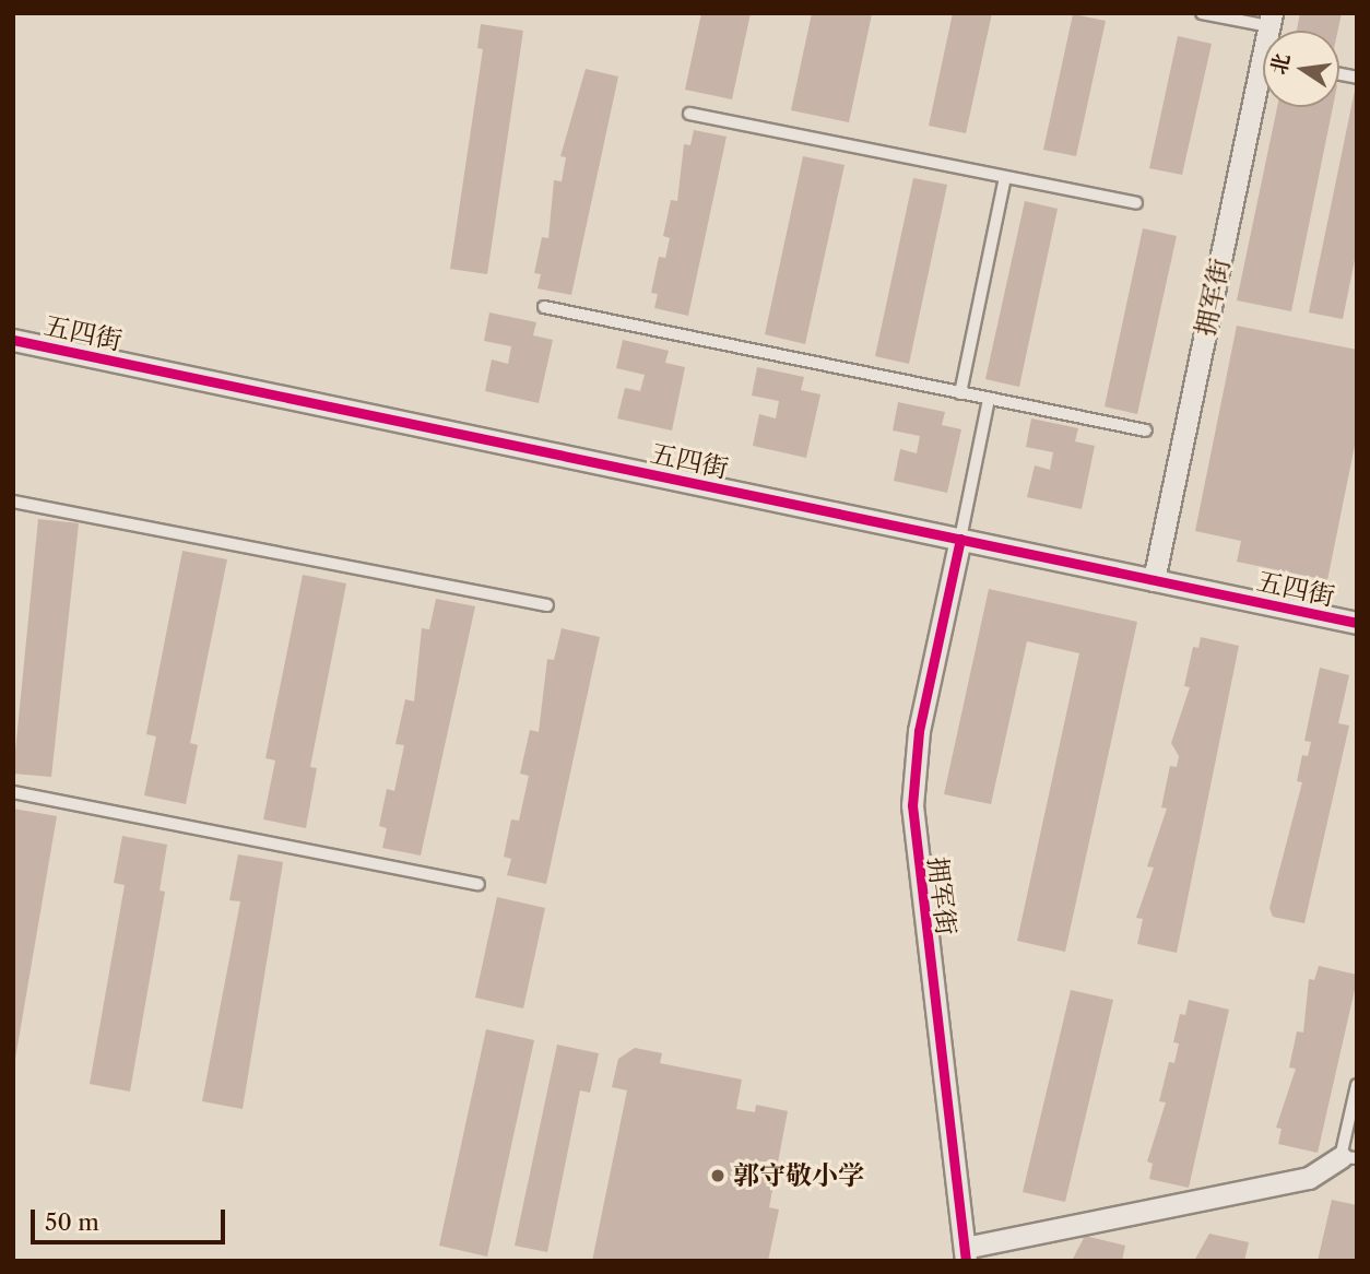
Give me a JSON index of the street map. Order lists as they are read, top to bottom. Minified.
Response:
{"streets":{"street":["拥军街","五四街"]},"crossings":[["拥军街","五四街"]],"places":["郭守敬小学"],"scale_bar":"50 m","north":"left"}
